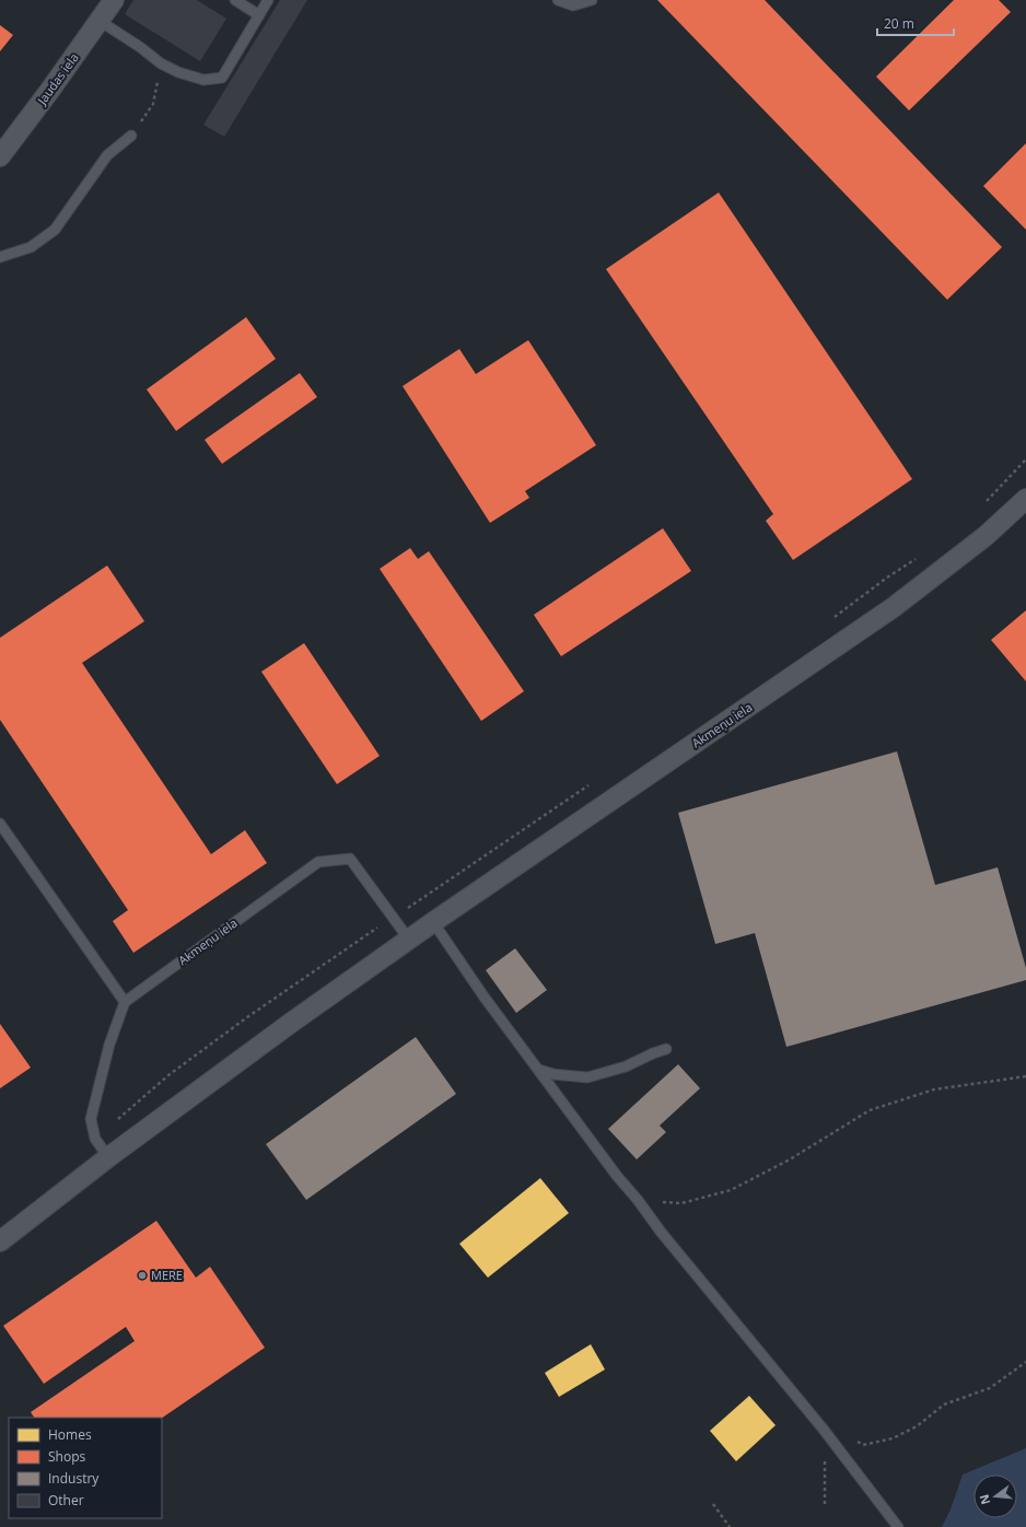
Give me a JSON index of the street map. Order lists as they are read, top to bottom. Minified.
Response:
{"streets":{"street":["Jaudas iela","Akmeņu iela"]},"places":["MERE"],"legend":["Homes","Shops","Industry","Other"],"scale_bar":"20 m","north":"left"}
